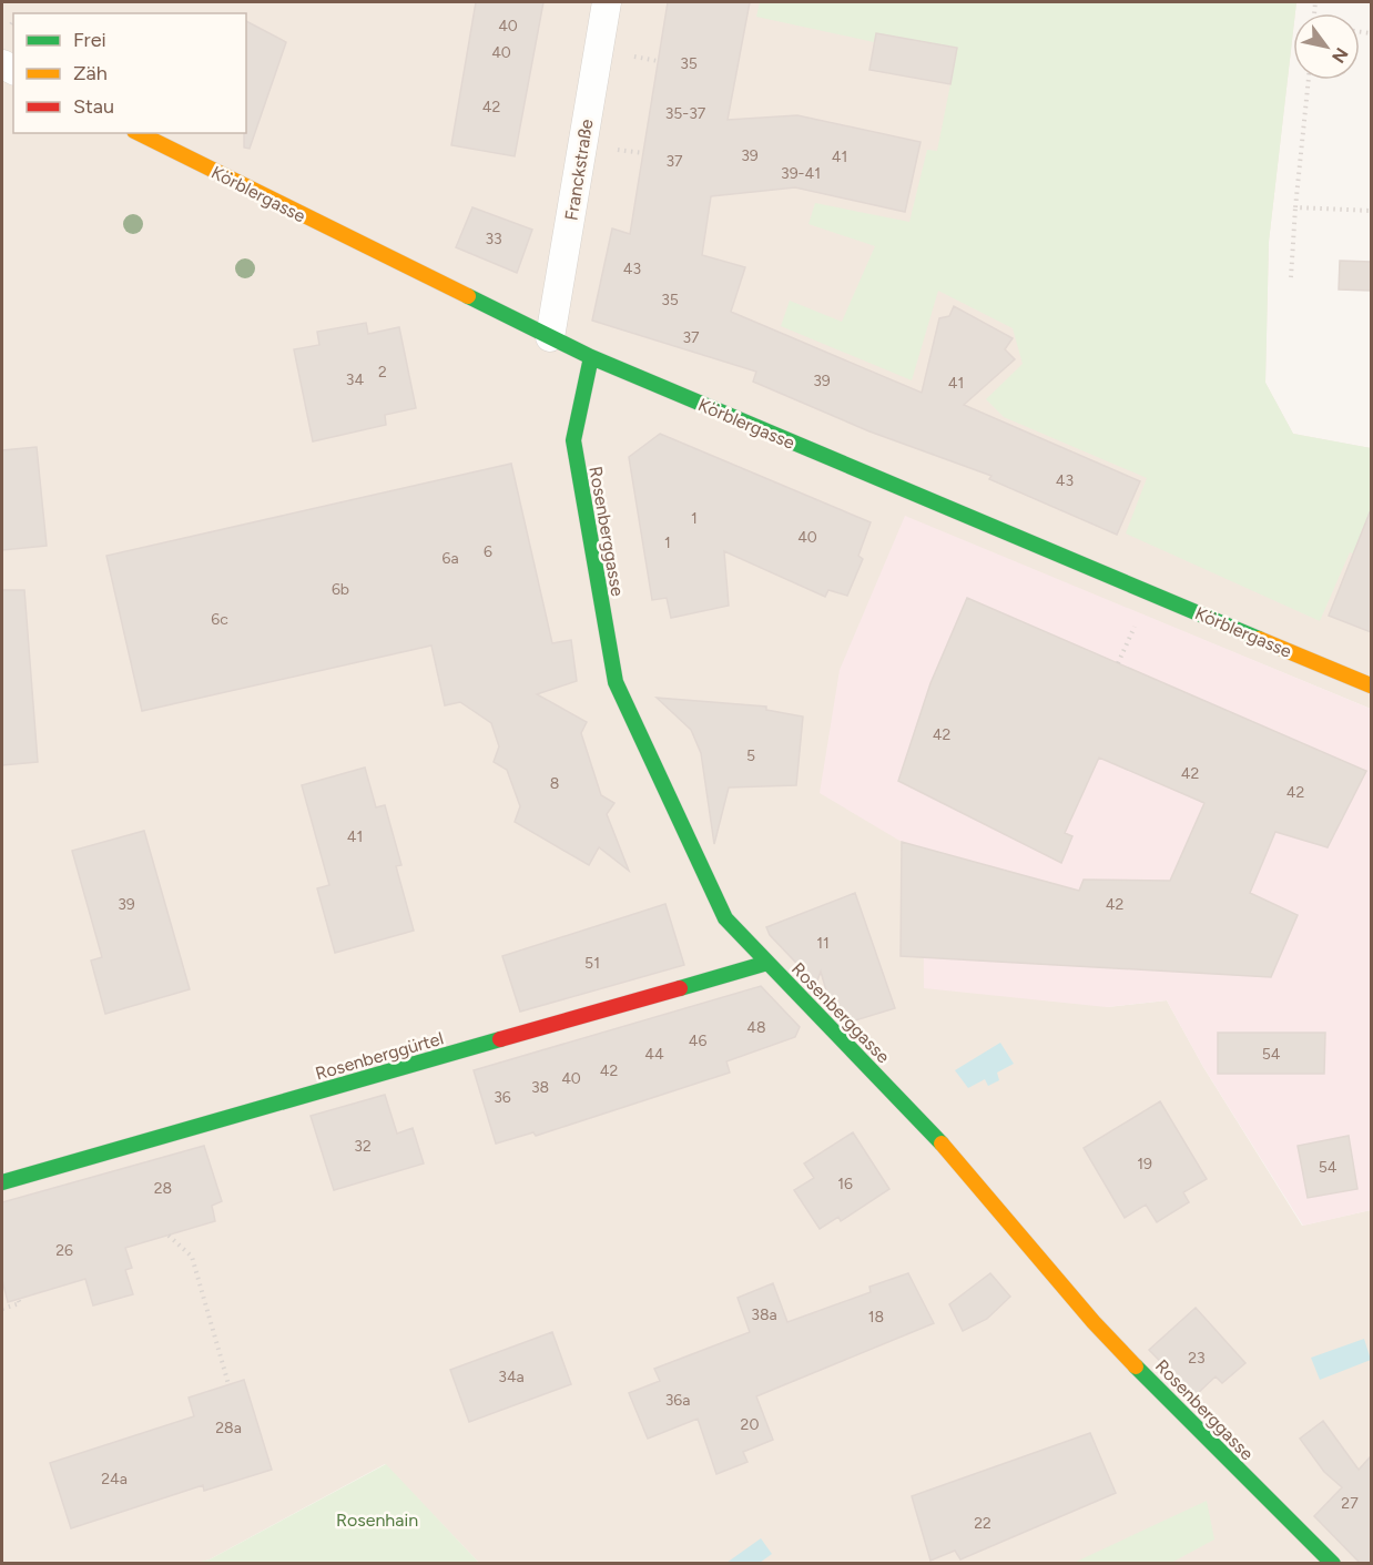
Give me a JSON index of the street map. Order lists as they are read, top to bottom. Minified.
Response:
{"streets":{"street":["Franckstraße","Körblergasse","Rosenberggasse","Rosenberggürtel"]},"crossings":[["Franckstraße","Körblergasse"],["Körblergasse","Rosenberggasse"],["Rosenberggasse","Rosenberggürtel"]],"parks":["Rosenhain"],"house_numbers":["40","40","35","42","35-37","39","41","37","39-41","33","43","35","37","2","34","39","41","43","1","40","1","6","6a","6b","6c","42","5","42","8","42","41","39","42","11","51","48","46","44","54","42","40","38","36","32","19","54","16","28","26","38a","18","23","34a","36a","20","28a","24a","27","22"],"legend":["Frei","Zäh","Stau"],"north":"bottom right"}
